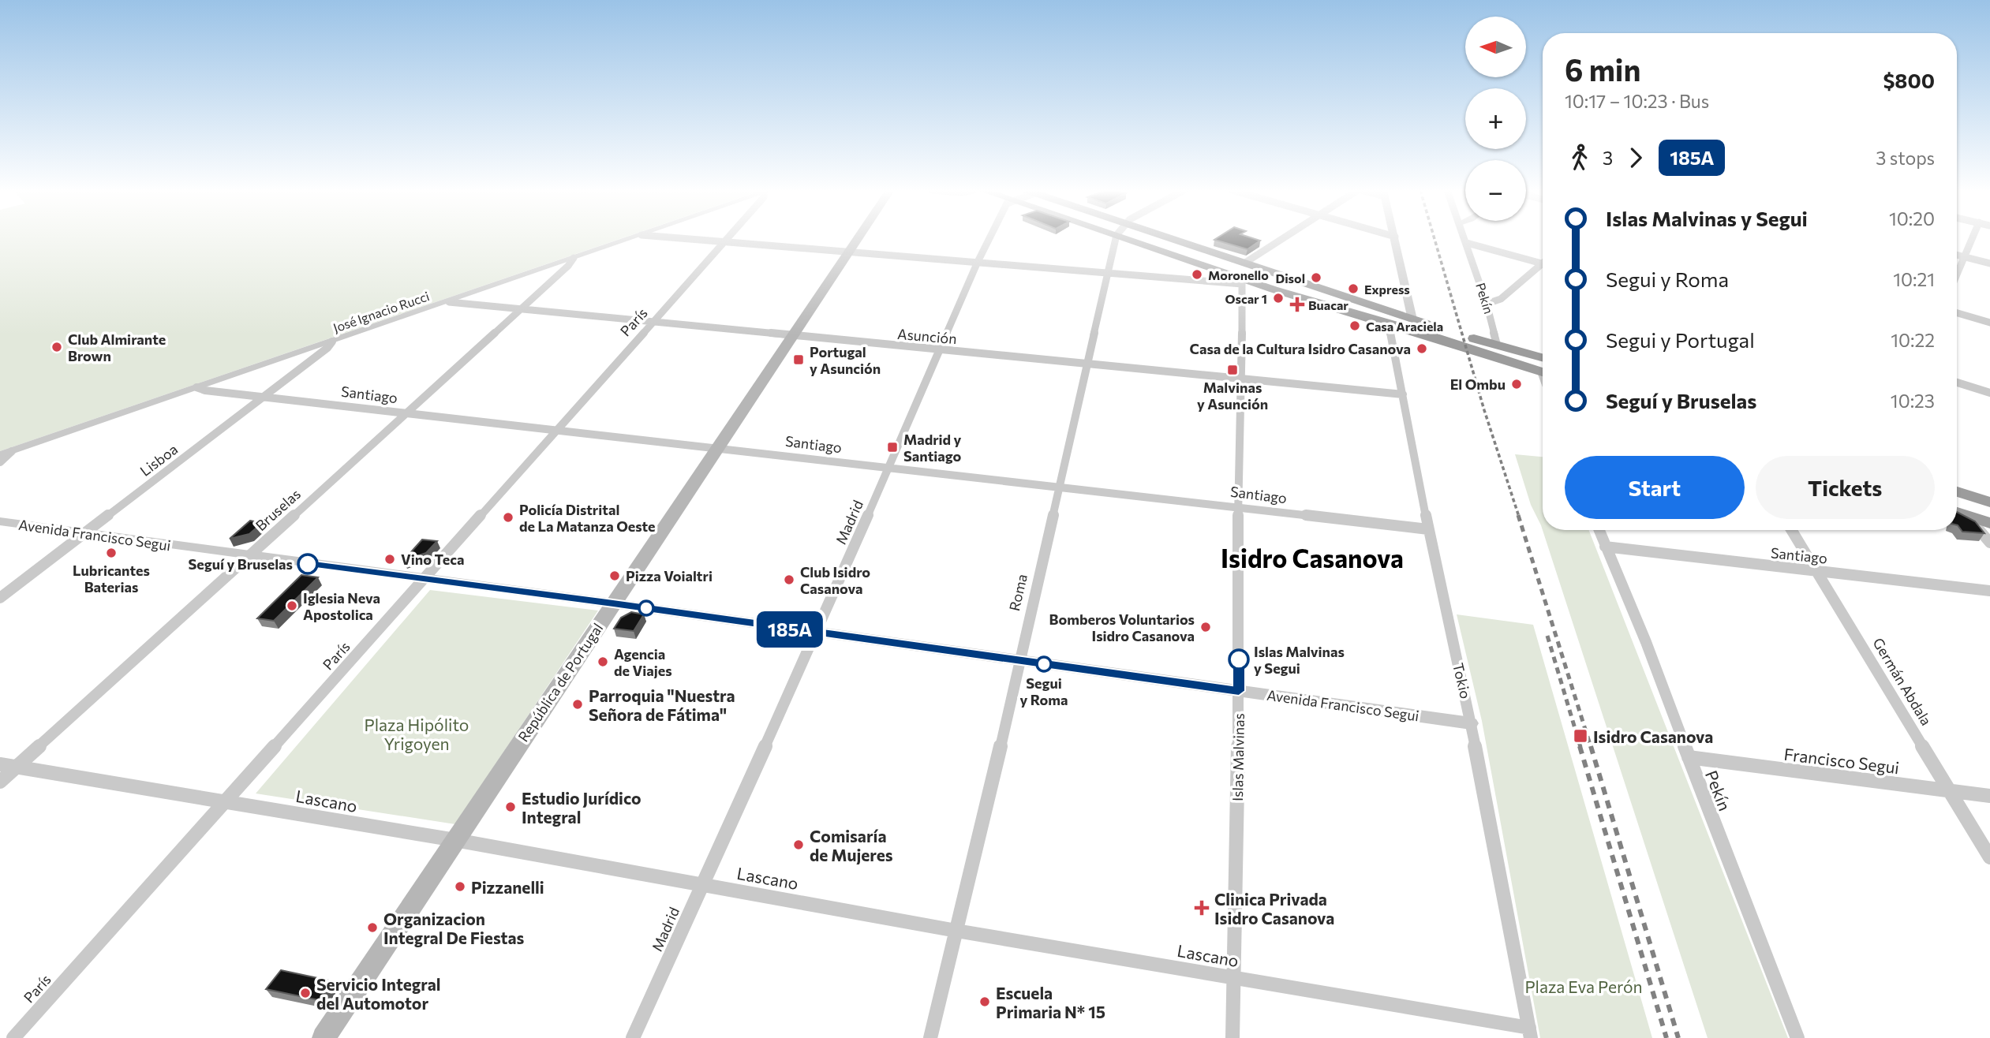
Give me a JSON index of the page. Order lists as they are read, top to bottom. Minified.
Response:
{"streets":{"main road":["República de Portugal"],"street":["Pekín","José Ignacio Rucci","París","Asunción","Santiago","Lisboa","Bruselas","Madrid","Avenida Francisco Segui","Roma","Tokio","Germán Abdala","Islas Malvinas","Francisco Segui","Lascano"]},"crossings":[["Pekín","Santiago"],["Pekín","Francisco Segui"],["José Ignacio Rucci","Asunción"],["José Ignacio Rucci","Santiago"],["José Ignacio Rucci","Lisboa"],["José Ignacio Rucci","Bruselas"],["París","Asunción"],["París","Santiago"],["París","Avenida Francisco Segui"],["París","Lascano"],["Asunción","Bruselas"],["Asunción","Madrid"],["Asunción","Roma"],["Asunción","Tokio"],["Asunción","República de Portugal"],["Asunción","Islas Malvinas"],["Santiago","Lisboa"],["Santiago","Bruselas"],["Santiago","Madrid"],["Santiago","Roma"],["Santiago","Tokio"],["Santiago","Germán Abdala"],["Santiago","República de Portugal"],["Santiago","Islas Malvinas"],["Lisboa","Avenida Francisco Segui"],["Bruselas","Avenida Francisco Segui"],["Bruselas","Lascano"],["Madrid","Avenida Francisco Segui"],["Madrid","Lascano"],["Avenida Francisco Segui","Roma"],["Avenida Francisco Segui","Tokio"],["Avenida Francisco Segui","República de Portugal"],["Avenida Francisco Segui","Islas Malvinas"],["Roma","Lascano"],["Tokio","Lascano"],["Germán Abdala","Francisco Segui"],["República de Portugal","Lascano"],["Islas Malvinas","Lascano"]],"districts":["Isidro Casanova"],"parks":["Plaza Hipólito Yrigoyen","Plaza Eva Perón"],"places":{"other":["Moronello","Disol","Express","Oscar 1","Casa Araciela","Club Almirante Brown","Casa de la Cultura Isidro Casanova","El Ombu","Policía Distrital de La Matanza Oeste","Lubricantes Baterias","Vino Teca","Seguí y Bruselas","Pizza Voialtri","Club Isidro Casanova","Iglesia Neva Apostolica","Bomberos Voluntarios Isidro Casanova","Islas Malvinas y Segui","Agencia de Viajes","Segui y Roma","Parroquia \"Nuestra Señora de Fátima\"","Estudio Jurídico Integral","Comisaría de Mujeres","Pizzanelli","Organizacion Integral De Fiestas","Servicio Integral del Automotor","Escuela Primaria N* 15"],"health":["Buacar","Clinica Privada Isidro Casanova"],"transit":["Portugal y Asunción","Malvinas y Asunción","Madrid y Santiago","Isidro Casanova"]},"lines":["bus line 185A"],"north":"left","page":{"on_map":"185A","map_buttons":["+","−"],"heading":["6 min","10:17 – 10:23 · Bus","$800"],"legs":["3","185A","3 stops"],"list":[{"name":"Islas Malvinas y Segui","value":"10:20"},{"name":"Segui y Roma","value":"10:21"},{"name":"Segui y Portugal","value":"10:22"},{"name":"Seguí y Bruselas","value":"10:23"}],"buttons":["Start","Tickets"]}}
